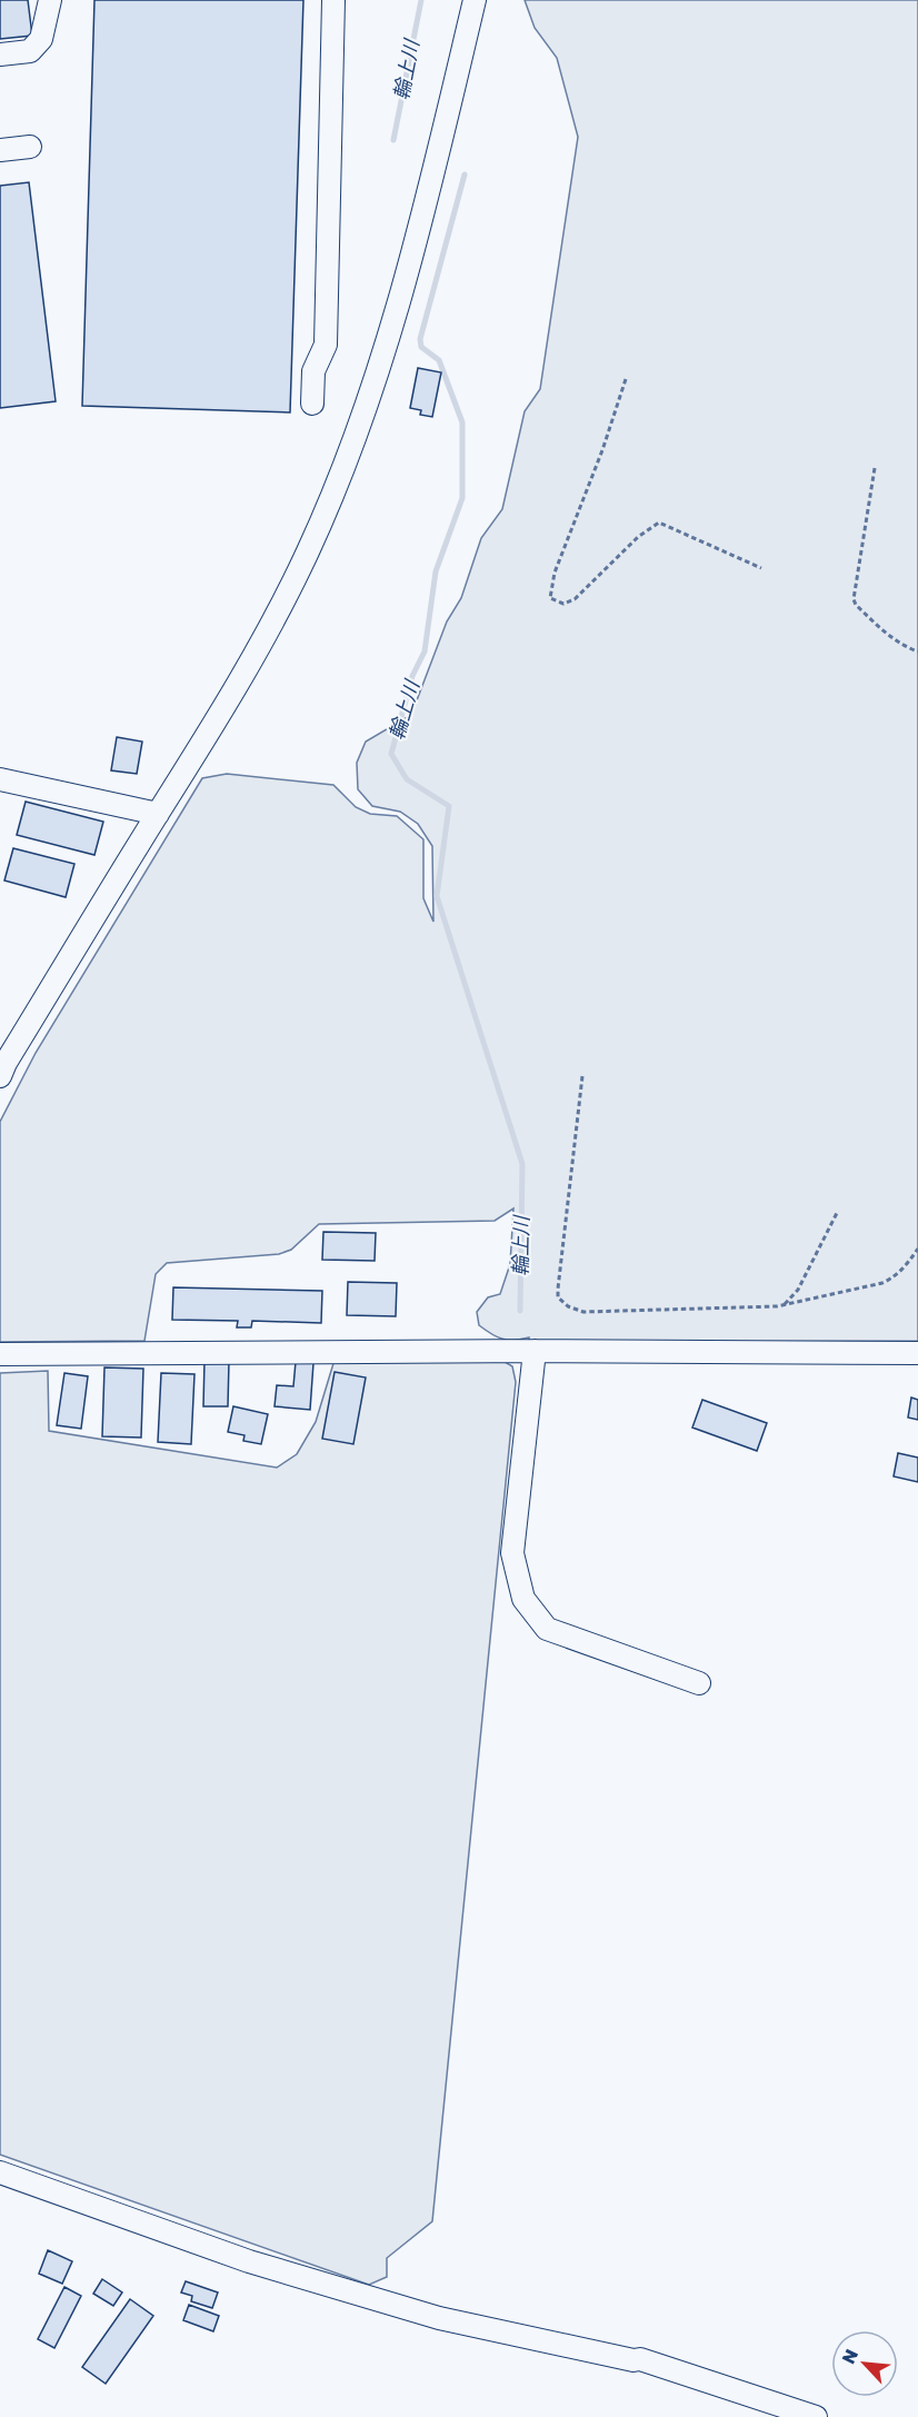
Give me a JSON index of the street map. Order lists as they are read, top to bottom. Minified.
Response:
{"water":["輪上川"],"north":"top left"}
